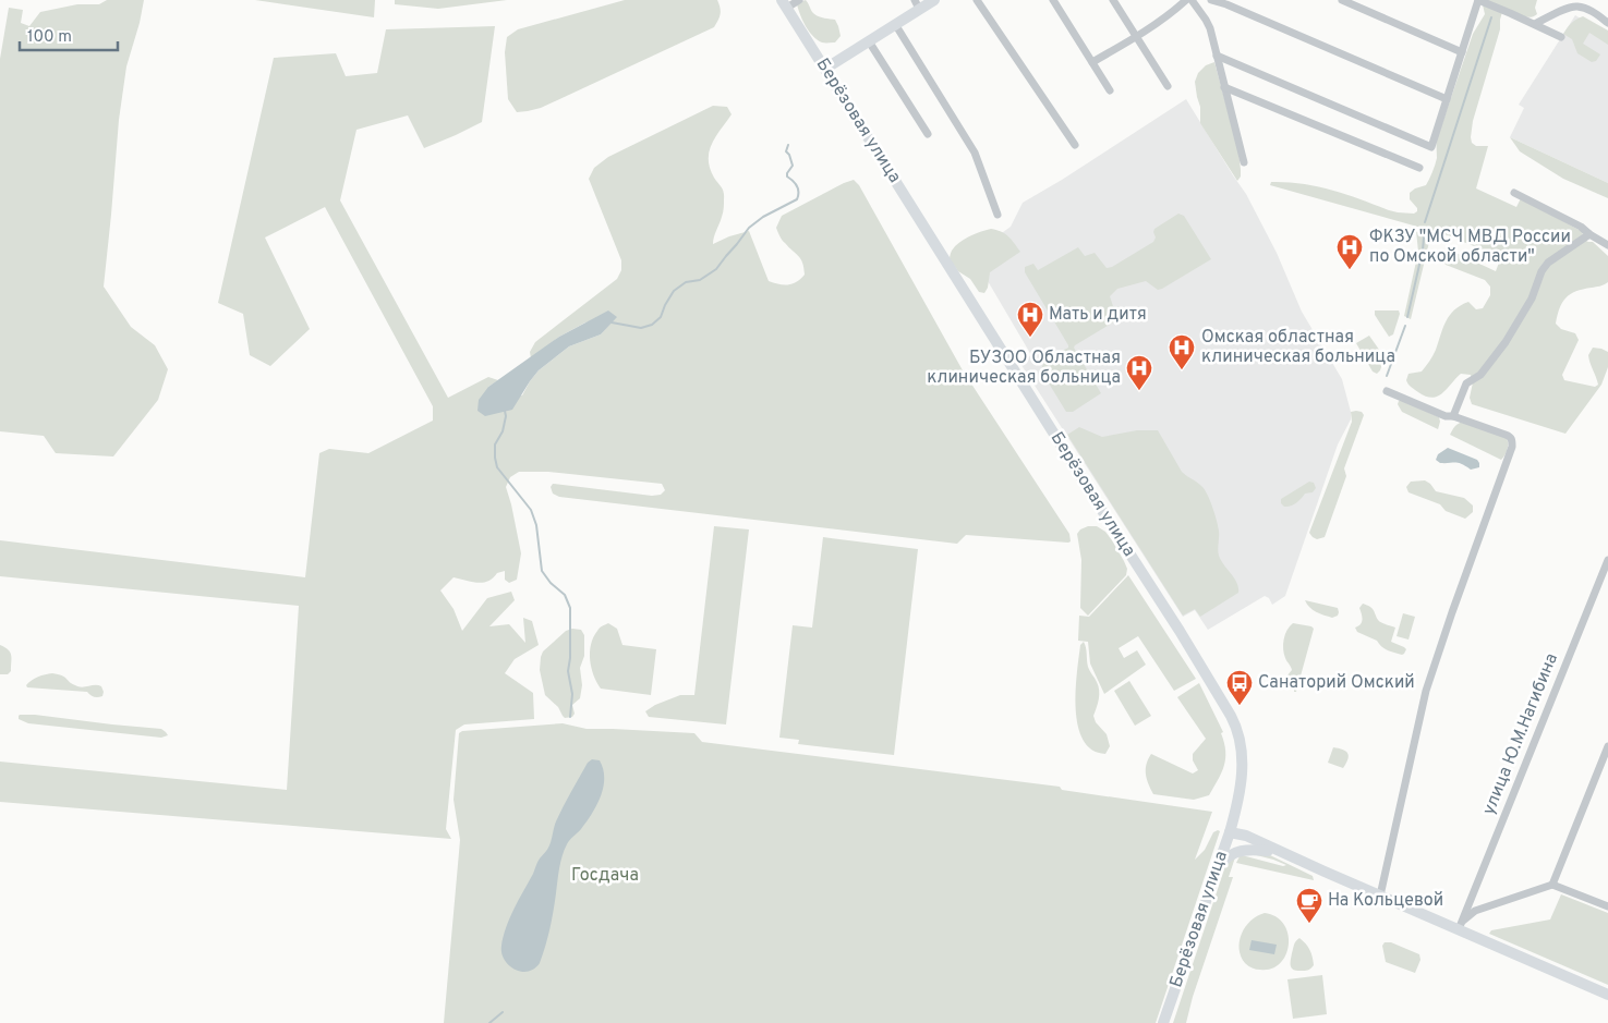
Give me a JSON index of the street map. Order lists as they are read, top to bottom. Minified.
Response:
{"streets":{"main road":["Берёзовая улица"],"street":["улица Ю.М.Нагибина"]},"parks":["Госдача"],"places":{"hospital":["ФКЗУ \"МСЧ МВД России по Омской области\"","Мать и дитя","Омская областная клиническая больница","БУЗОО Областная клиническая больница"],"bus stop":["Санаторий Омский"],"cafe":["На Кольцевой"]},"scale_bar":"100 m"}
